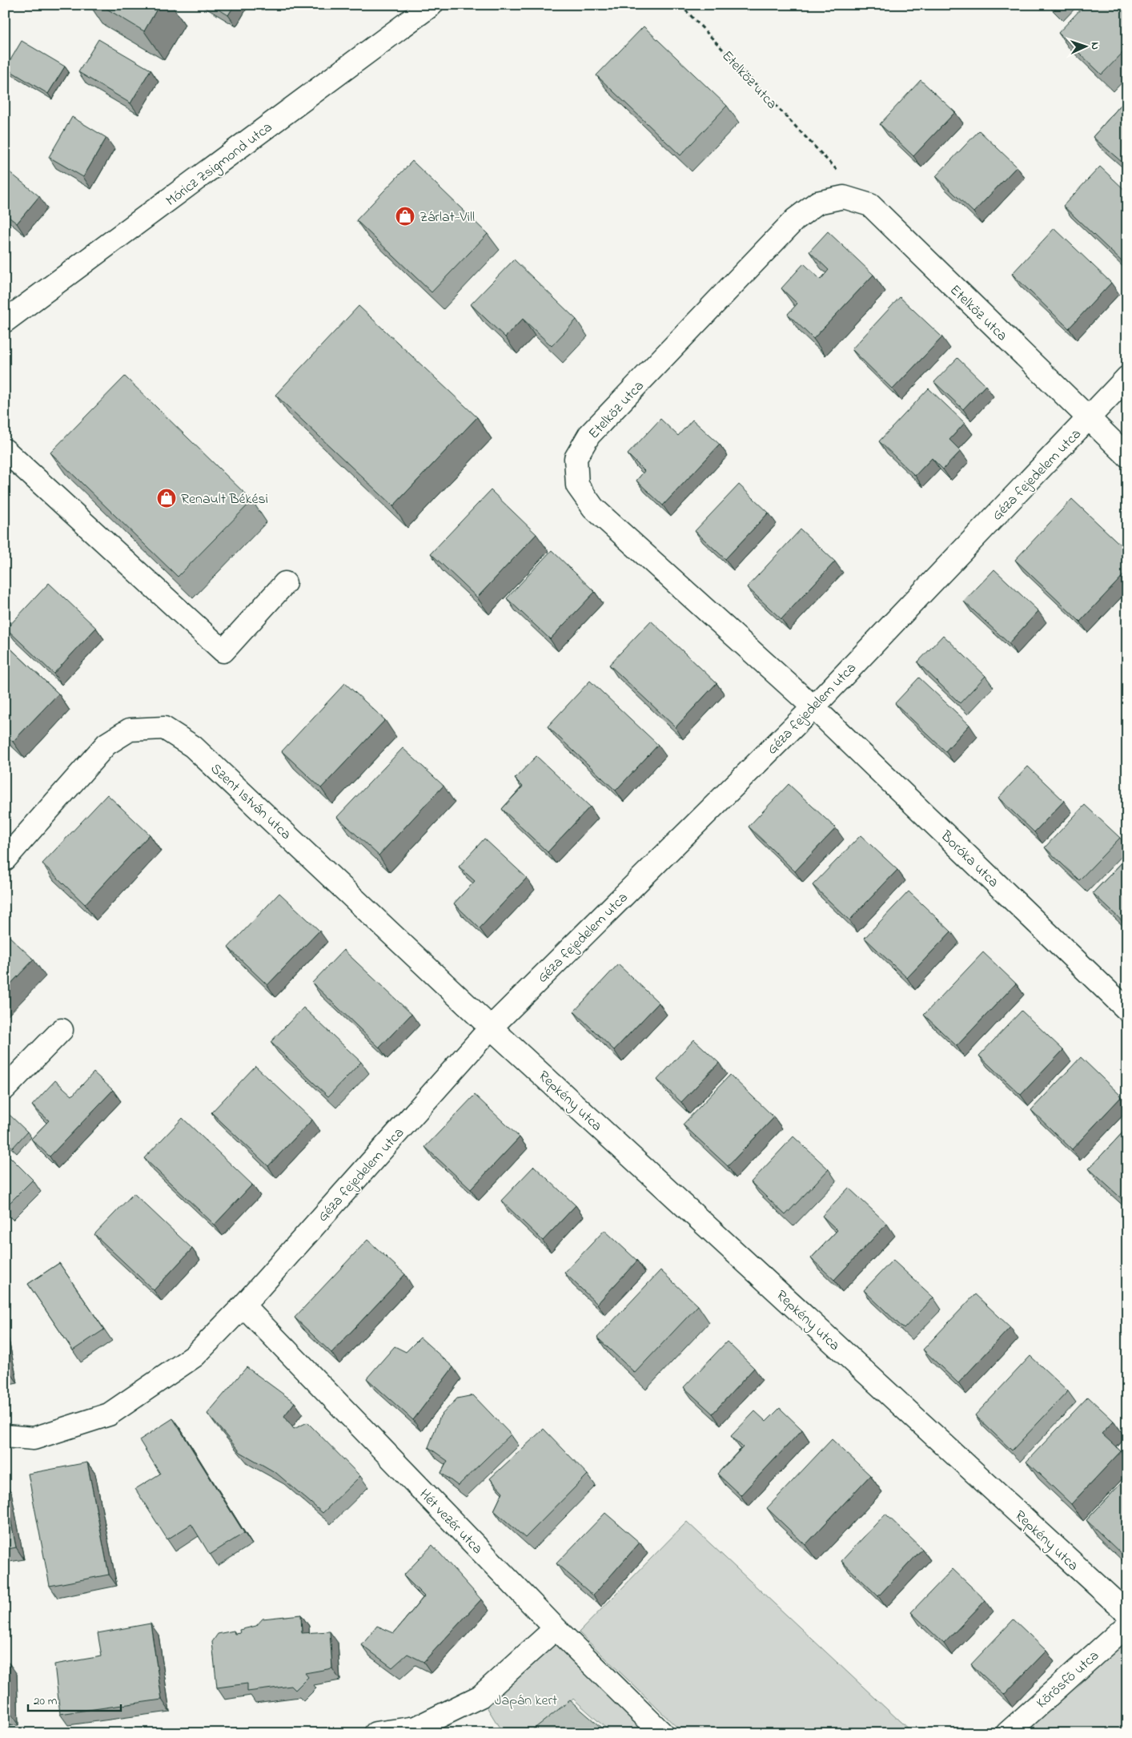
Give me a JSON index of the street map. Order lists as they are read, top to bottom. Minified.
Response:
{"streets":{"street":["Etelköz utca","Móricz Zsigmond utca","Géza fejedelem utca","Szent István utca","Boróka utca","Repkény utca","Hét vezér utca","Körösfő utca"]},"crossings":[["Etelköz utca","Géza fejedelem utca"],["Etelköz utca","Boróka utca"],["Géza fejedelem utca","Szent István utca"],["Géza fejedelem utca","Boróka utca"],["Géza fejedelem utca","Repkény utca"],["Géza fejedelem utca","Hét vezér utca"],["Szent István utca","Repkény utca"]],"parks":["Japán kert"],"places":{"shop":["Zárlat-Vill","Renault Békési"]},"scale_bar":"20 m","north":"right"}
